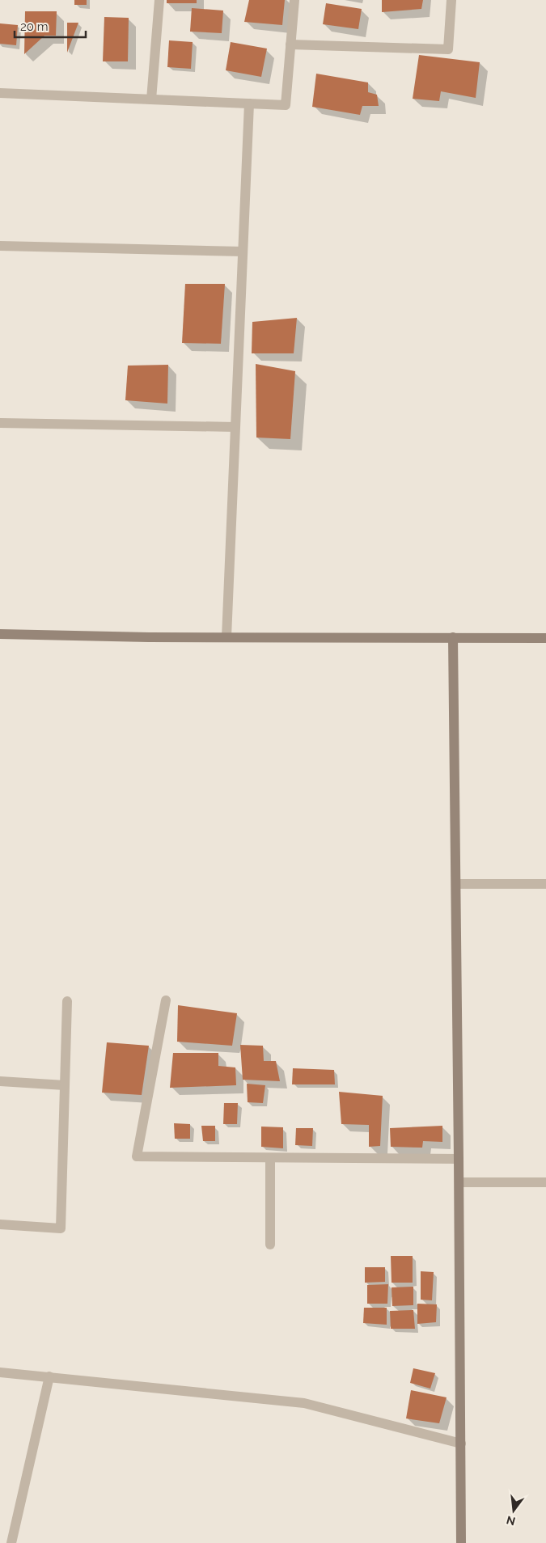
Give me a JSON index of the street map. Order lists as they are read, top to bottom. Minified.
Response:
{"scale_bar":"20 m","north":"bottom"}
